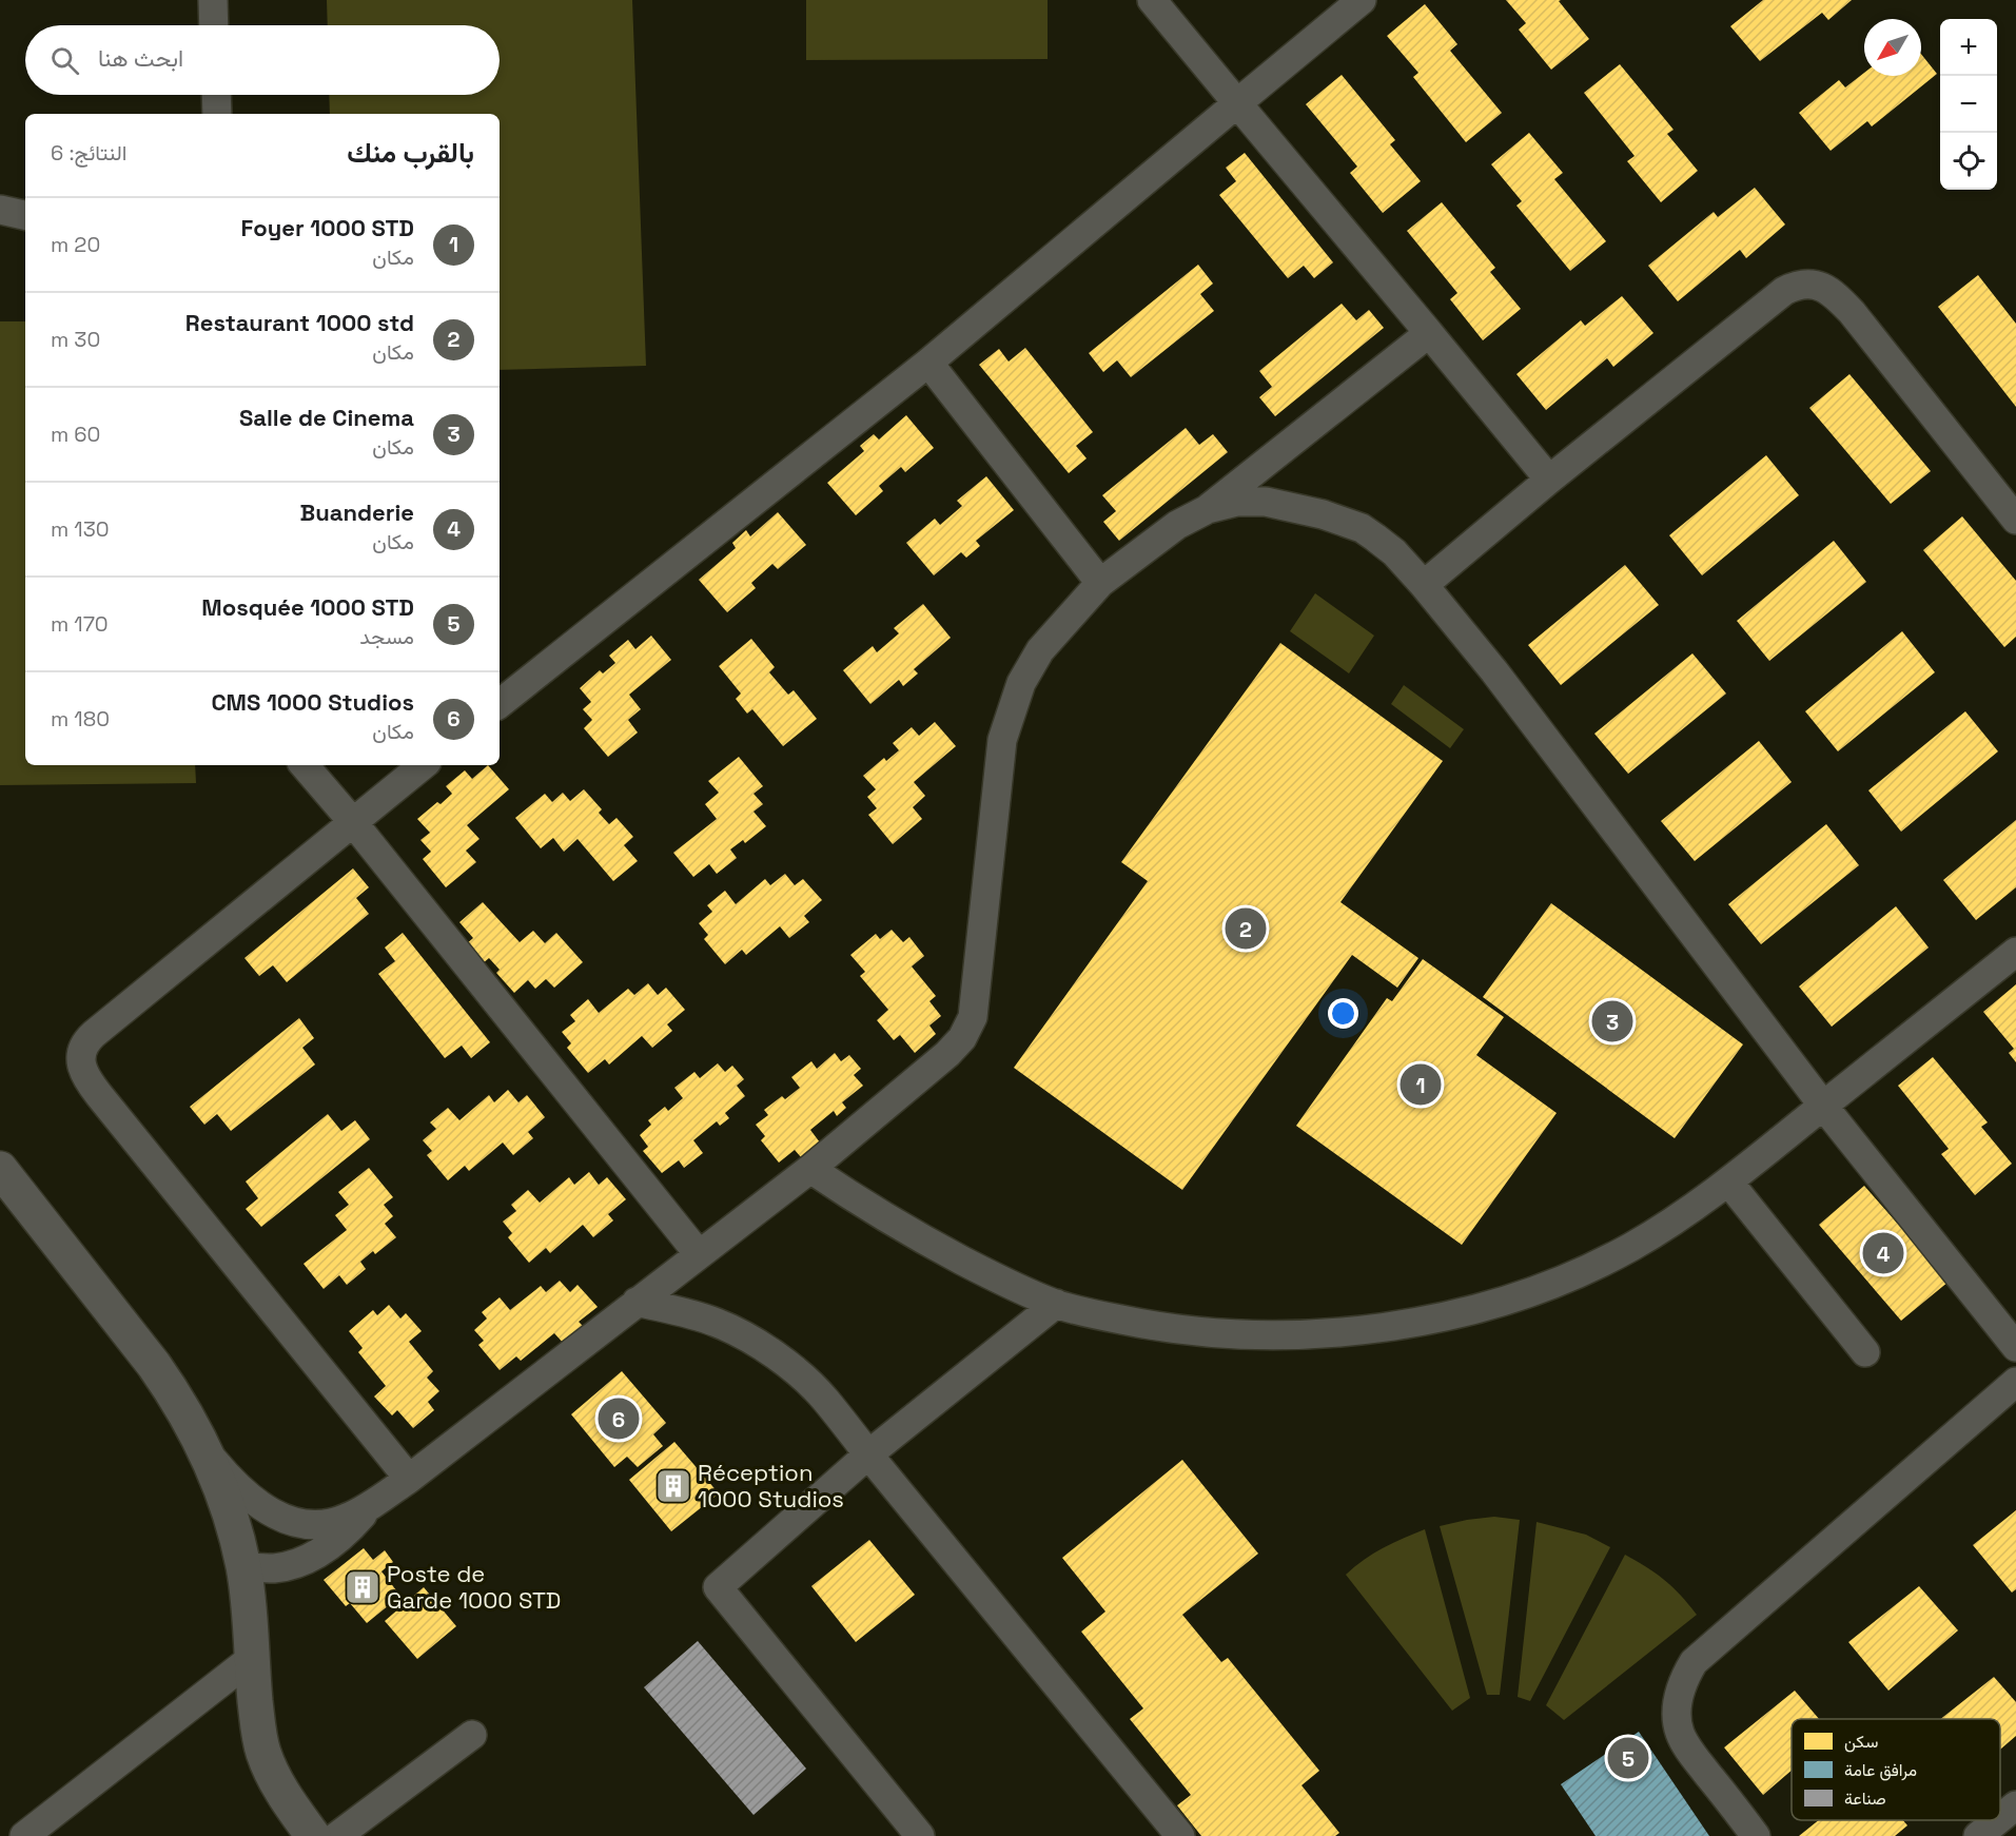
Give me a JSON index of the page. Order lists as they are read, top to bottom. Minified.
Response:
{"places":{"building":["Réception 1000 Studios","Poste de Garde 1000 STD"]},"legend":["سكن","مرافق عامة","صناعة"],"north":"bottom left","page":{"map_buttons":["+","−"],"search":"ابحث هنا","heading":["بالقرب منك","النتائج: 6"],"list":[{"mark":"1","name":"Foyer 1000 STD","note":"مكان","value":"20 m"},{"mark":"2","name":"Restaurant 1000 std","note":"مكان","value":"30 m"},{"mark":"3","name":"Salle de Cinema","note":"مكان","value":"60 m"},{"mark":"4","name":"Buanderie","note":"مكان","value":"130 m"},{"mark":"5","name":"Mosquée 1000 STD","note":"مسجد","value":"170 m"},{"mark":"6","name":"CMS 1000 Studios","note":"مكان","value":"180 m"}],"pins":["2","3","1","4","6","5"]}}
